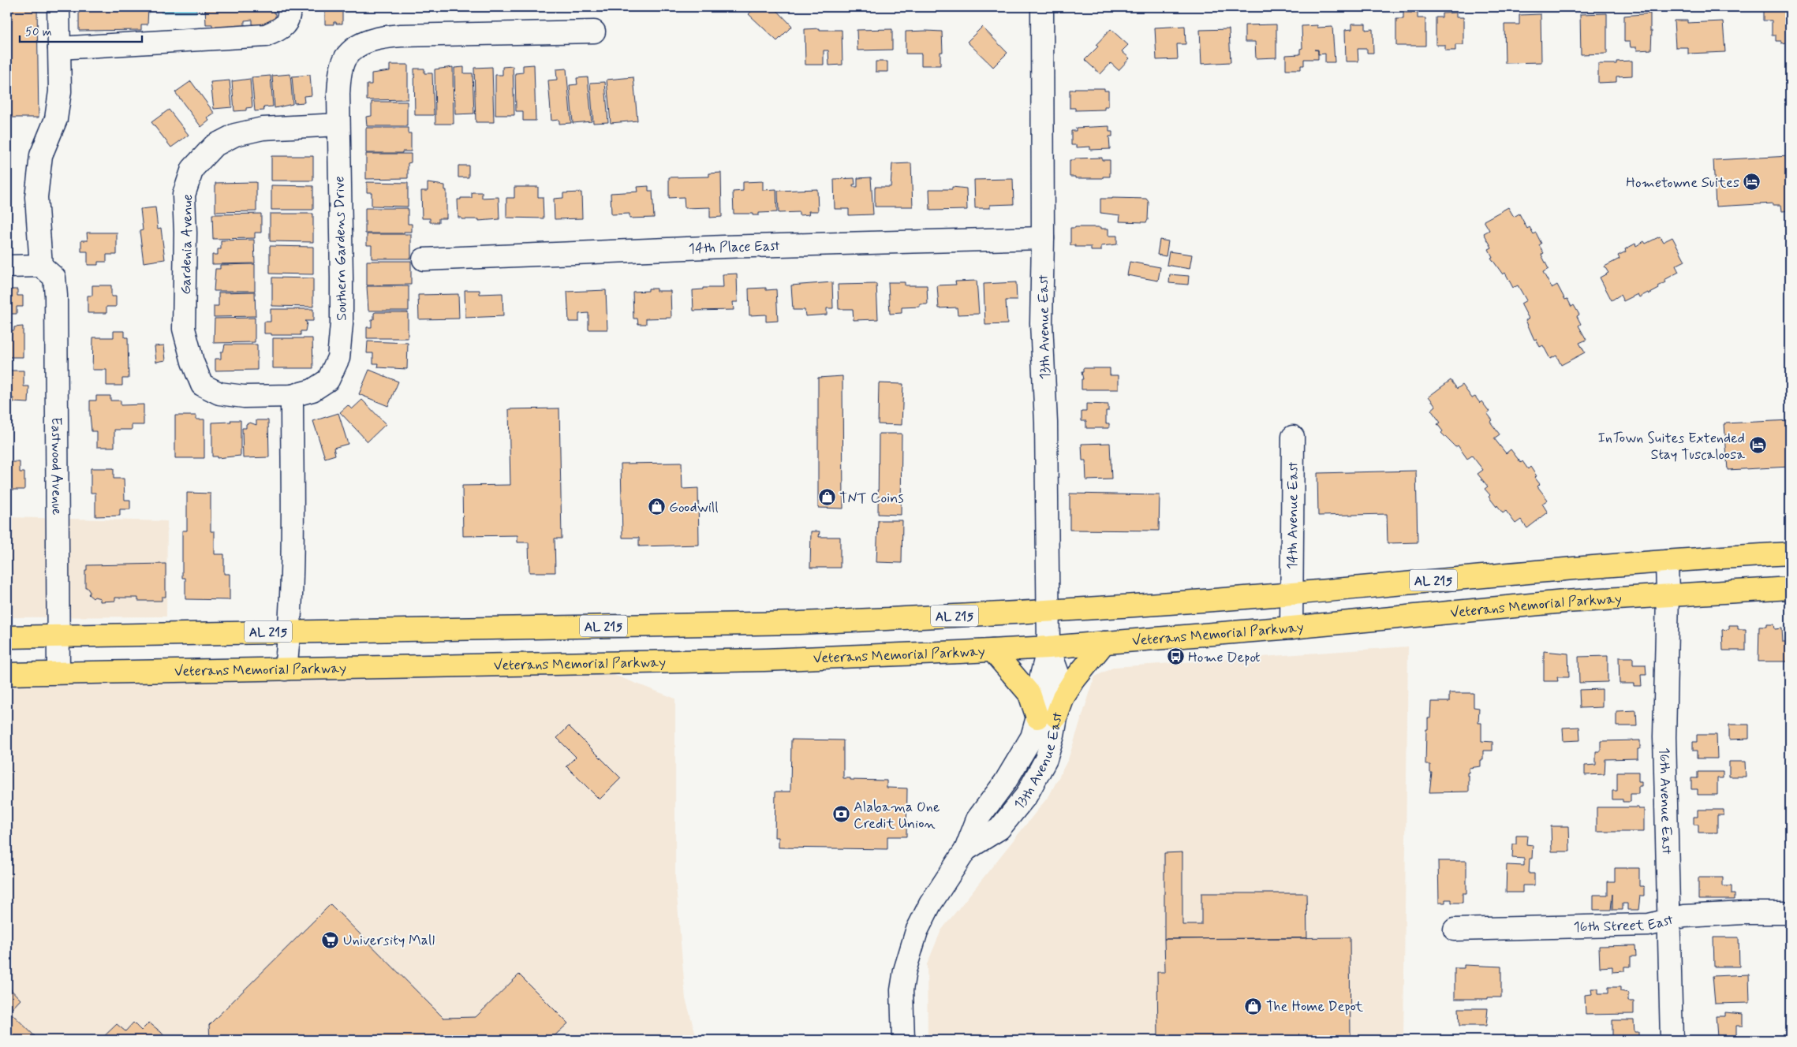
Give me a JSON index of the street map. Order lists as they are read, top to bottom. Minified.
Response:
{"streets":{"main road":["AL 215","Veterans Memorial Parkway"],"street":["Gardenia Avenue","14th Place East","Southern Gardens Drive","13th Avenue East","Eastwood Avenue","14th Avenue East","16th Avenue East","16th Street East"]},"crossings":[["Gardenia Avenue","Southern Gardens Drive"],["14th Place East","13th Avenue East"],["13th Avenue East","AL 215"],["13th Avenue East","Veterans Memorial Parkway"],["Eastwood Avenue","AL 215"],["Eastwood Avenue","Veterans Memorial Parkway"],["14th Avenue East","AL 215"],["14th Avenue East","Veterans Memorial Parkway"],["AL 215","16th Avenue East"],["Veterans Memorial Parkway","16th Avenue East"],["16th Avenue East","16th Street East"]],"places":{"hotel":["Hometowne Suites","InTown Suites Extended Stay Tuscaloosa"],"shop":["TNT Coins","Goodwill","The Home Depot"],"bus stop":["Home Depot"],"bank":["Alabama One Credit Union"],"supermarket":["University Mall"]},"scale_bar":"50 m"}
